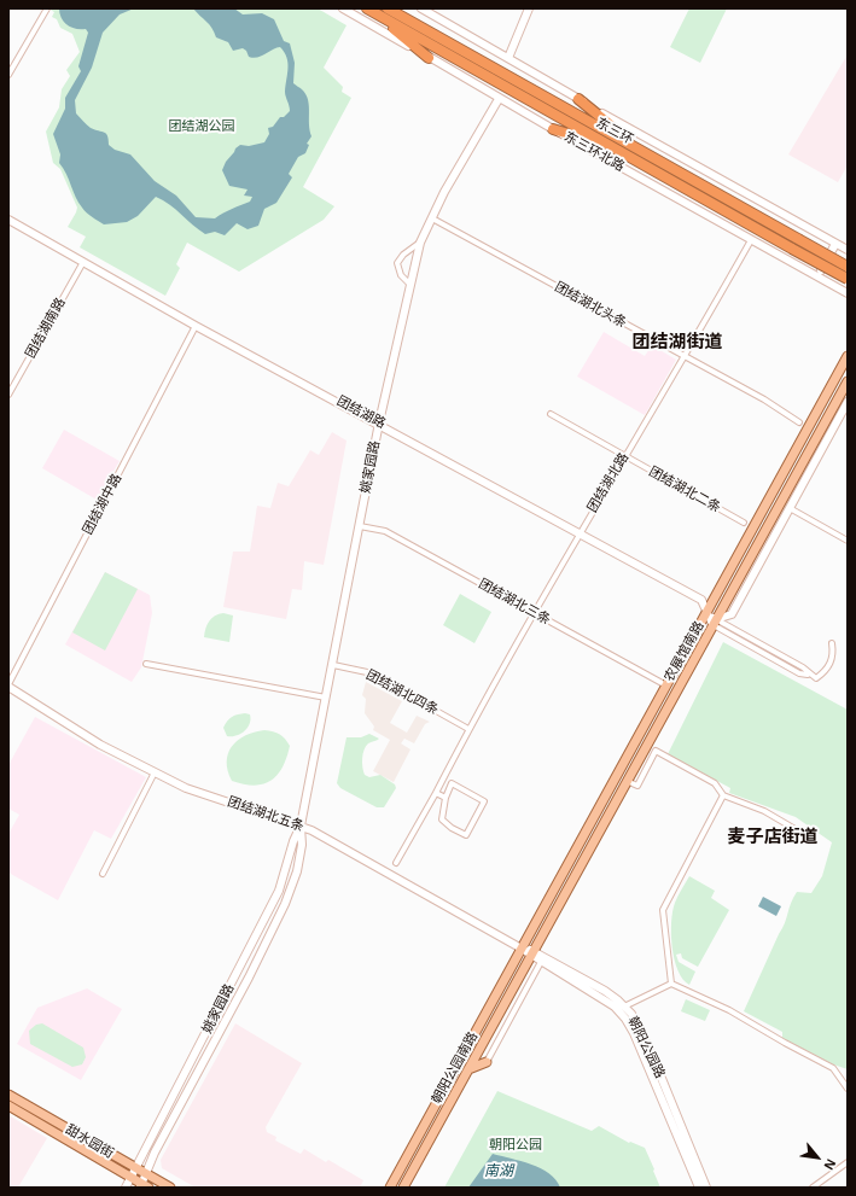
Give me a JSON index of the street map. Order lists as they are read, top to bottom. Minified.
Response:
{"streets":{"highway":["东三环"],"main road":["农展馆南路","朝阳公园南路","甜水园街"],"street":["东三环北路","团结湖北头条","团结湖南路","团结湖路","姚家园路","团结湖北路","团结湖北二条","团结湖中路","团结湖北三条","团结湖北四条","团结湖北五条","朝阳公园路"]},"crossings":[["东三环北路","姚家园路"],["东三环北路","团结湖北路"],["团结湖北头条","姚家园路"],["团结湖北头条","团结湖北路"],["团结湖南路","团结湖路"],["团结湖路","姚家园路"],["团结湖路","团结湖北路"],["团结湖路","团结湖中路"],["团结湖路","农展馆南路"],["姚家园路","团结湖北三条"],["姚家园路","团结湖北四条"],["姚家园路","团结湖北五条"],["姚家园路","甜水园街"],["团结湖北路","团结湖北二条"],["团结湖北路","团结湖北三条"],["团结湖北路","团结湖北四条"],["团结湖中路","团结湖北五条"],["团结湖北三条","农展馆南路"],["农展馆南路","团结湖北五条"],["农展馆南路","朝阳公园路"],["农展馆南路","朝阳公园南路"],["团结湖北五条","朝阳公园路"],["团结湖北五条","朝阳公园南路"],["朝阳公园路","朝阳公园南路"]],"districts":["团结湖街道","麦子店街道"],"water":["南湖"],"parks":["团结湖公园","朝阳公园"],"north":"bottom right"}
